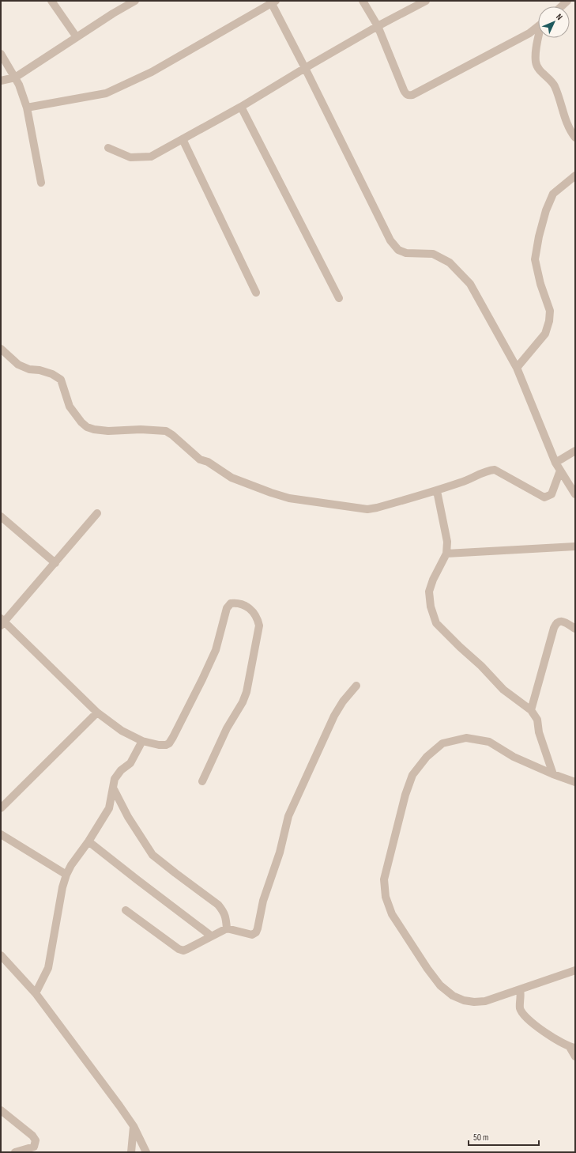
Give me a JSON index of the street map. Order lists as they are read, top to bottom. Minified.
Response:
{"scale_bar":"50 m","north":"top right"}
